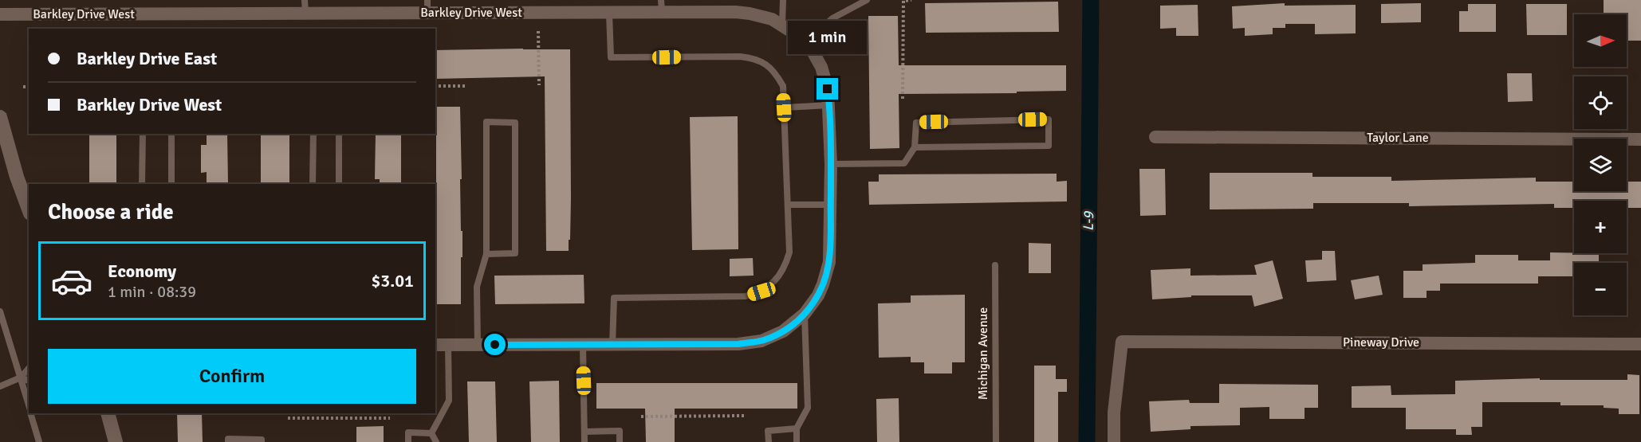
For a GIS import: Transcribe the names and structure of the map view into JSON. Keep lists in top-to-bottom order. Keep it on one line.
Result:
{"streets":{"street":["Barkley Drive West","Taylor Lane","Pineway Drive"],"lane":["Michigan Avenue"]},"water":["L-9"],"north":"right","page":{"map_buttons":["+","−"],"bubble":"1 min","banner":["Barkley Drive East","Barkley Drive West"],"heading":"Choose a ride","list":[{"name":"Economy","note":"1 min · 08:39","value":"$3.01"}],"buttons":"Confirm"}}
